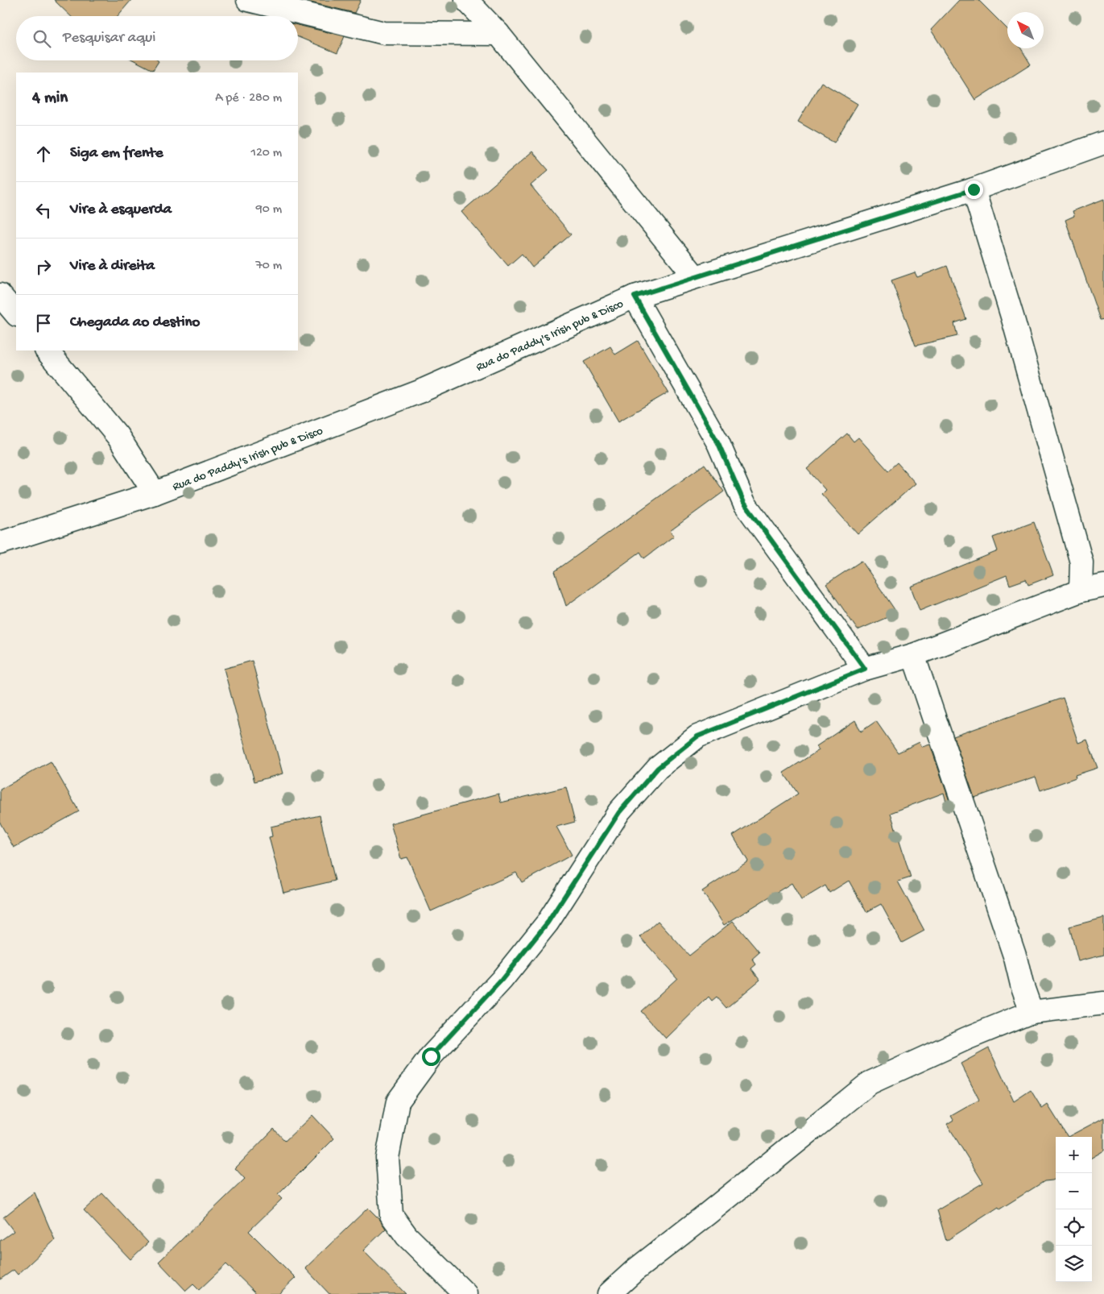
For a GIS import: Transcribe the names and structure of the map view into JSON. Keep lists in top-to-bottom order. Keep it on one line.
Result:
{"streets":{"street":["Rua do Paddy's Irish pub & Disco"]},"north":"top left","page":{"search":"Pesquisar aqui","heading":["4 min","A pé · 280 m"],"list":[["Siga em frente","120 m"],["Vire à esquerda","90 m"],["Vire à direita","70 m"],"Chegada ao destino"],"map_buttons":["+","−"]}}
